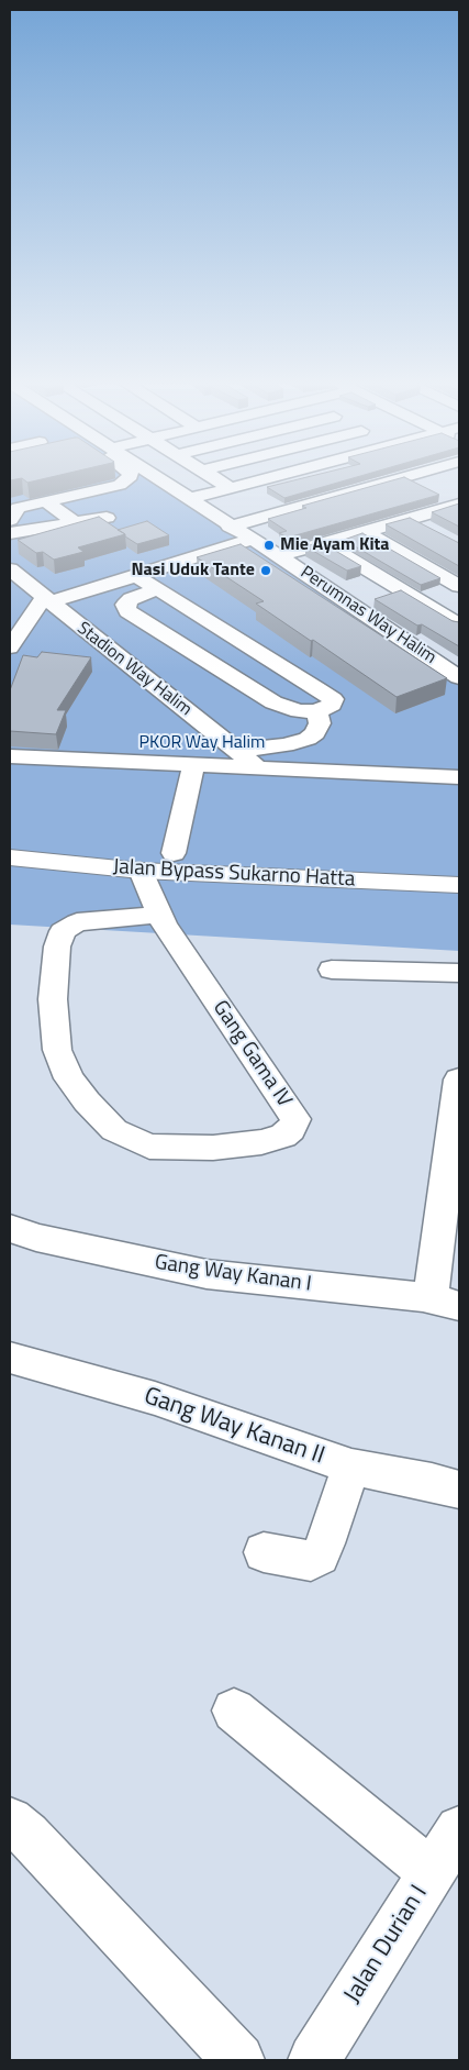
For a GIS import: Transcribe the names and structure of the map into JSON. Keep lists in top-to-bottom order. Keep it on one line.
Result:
{"streets":{"highway":["Jalan Bypass Sukarno Hatta"],"street":["Perumnas Way Halim","Stadion Way Halim","Gang Gama IV","Gang Way Kanan I","Gang Way Kanan II","Jalan Durian I"]},"crossings":[["Perumnas Way Halim","Stadion Way Halim"],["Jalan Bypass Sukarno Hatta","Gang Gama IV"]],"parks":["PKOR Way Halim"],"places":["Mie Ayam Kita","Nasi Uduk Tante"]}
